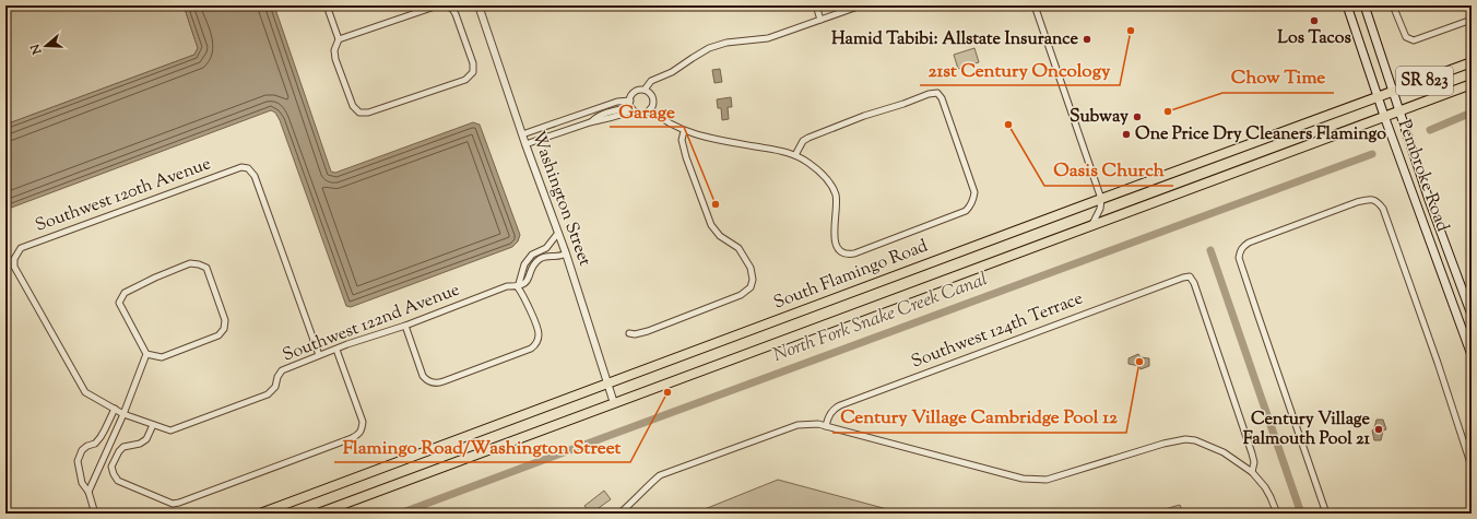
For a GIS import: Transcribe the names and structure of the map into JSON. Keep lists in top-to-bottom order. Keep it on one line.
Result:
{"streets":{"highway":["SR 823","South Flamingo Road"],"main road":["Pembroke Road"],"street":["Southwest 120th Avenue","Washington Street","Southwest 122nd Avenue","Southwest 124th Terrace"]},"crossings":[["Pembroke Road","South Flamingo Road"],["Southwest 120th Avenue","Southwest 122nd Avenue"],["Washington Street","South Flamingo Road"]],"water":["North Fork Snake Creek Canal"],"places":["Los Tacos","21st Century Oncology","Hamid Tabibi: Allstate Insurance","Chow Time","Subway","Oasis Church","One Price Dry Cleaners Flamingo","Garage","Century Village Cambridge Pool 12","Flamingo Road/Washington Street","Century Village Falmouth Pool 21"],"north":"left"}
